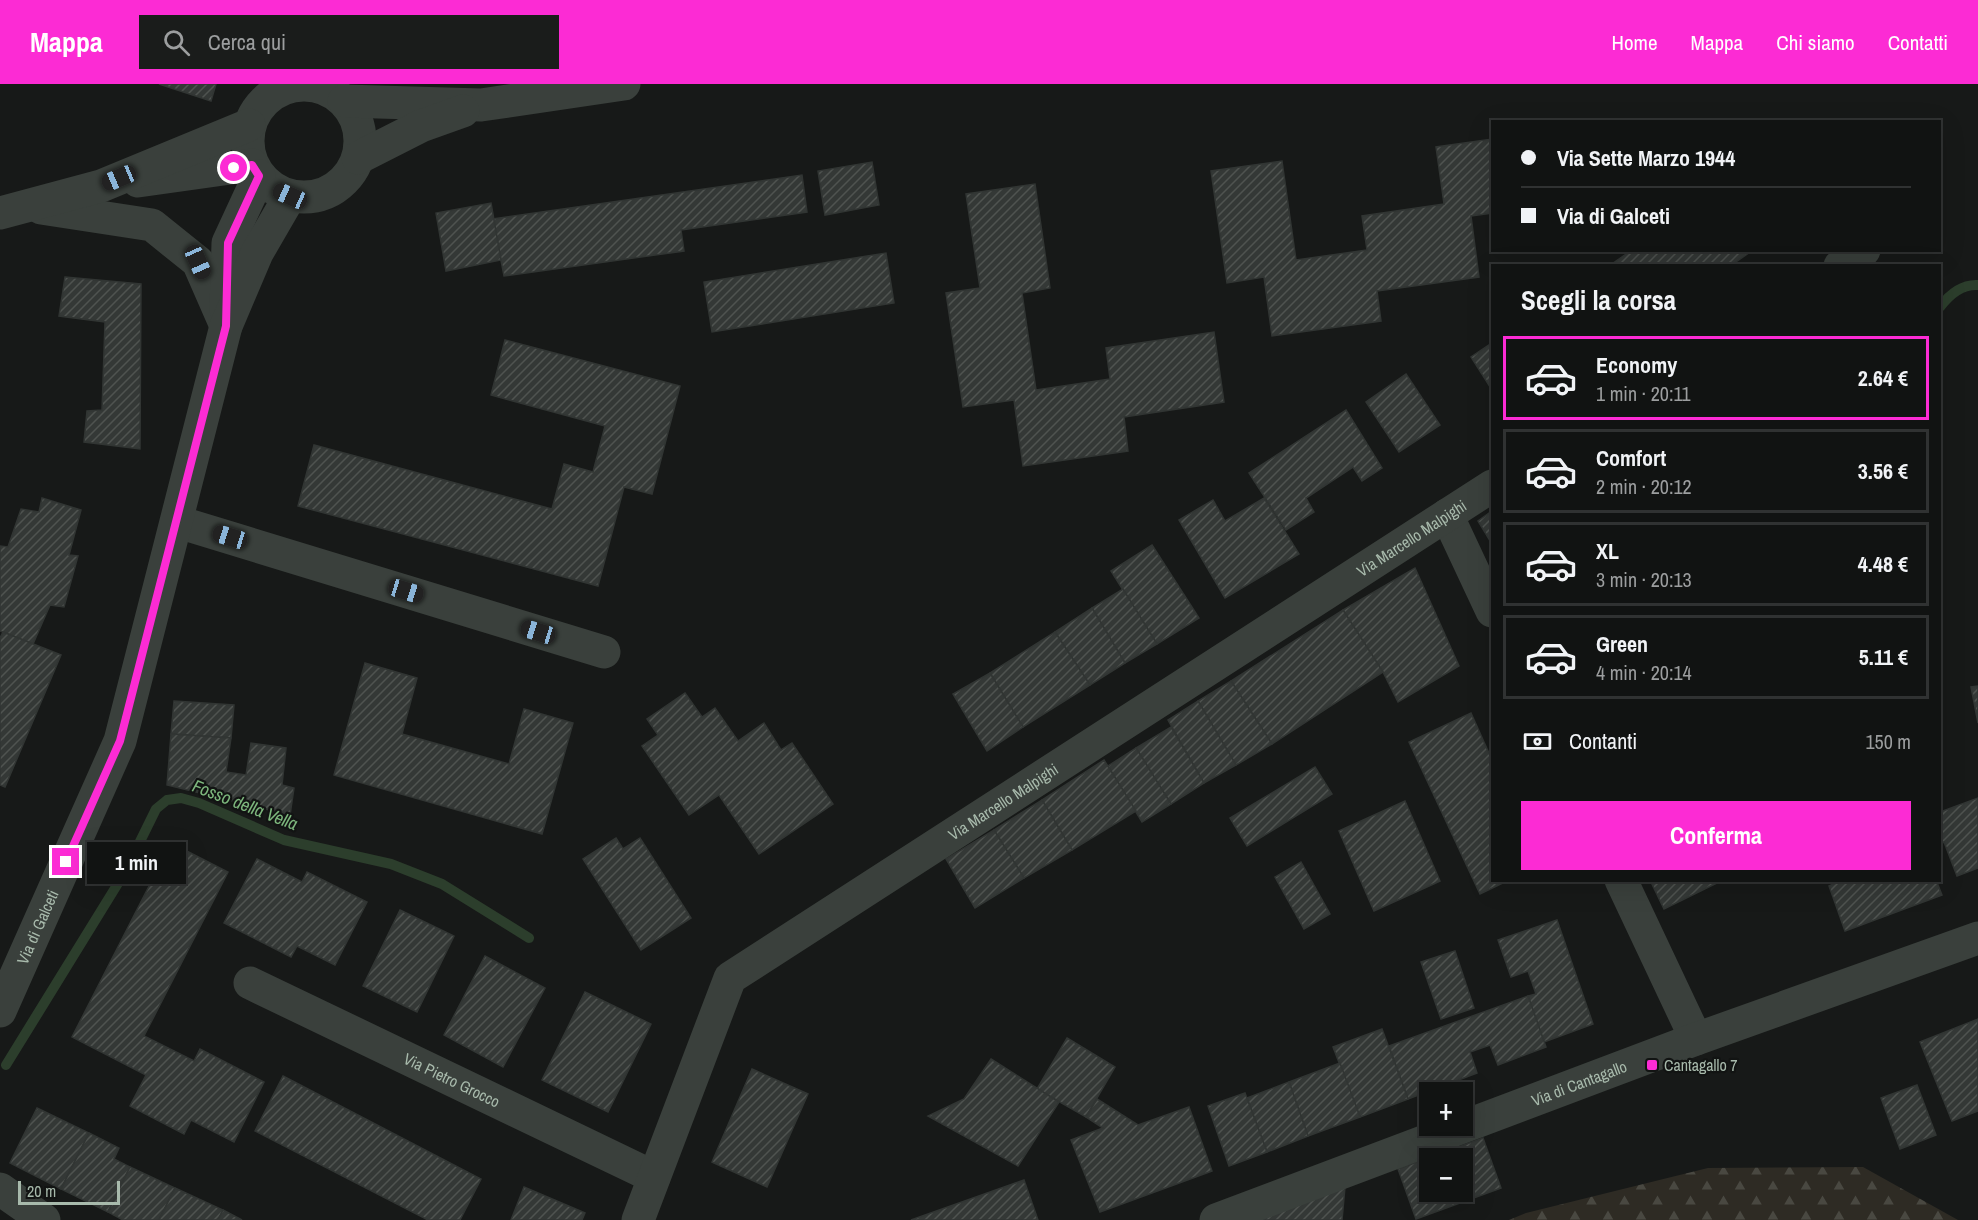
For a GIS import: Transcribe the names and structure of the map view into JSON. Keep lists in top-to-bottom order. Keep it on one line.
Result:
{"streets":{"street":["Via Marcello Malpighi","Via di Galceti","Via Pietro Grocco","Via di Cantagallo"]},"crossings":[["Via Marcello Malpighi","Via Pietro Grocco"]],"water":["Fosso della Vella"],"places":{"transit":["Cantagallo 7"]},"scale_bar":"20 m","page":{"header":"Mappa","search":"Cerca qui","nav":["Home","Mappa","Chi siamo","Contatti"],"banner":["Via Sette Marzo 1944","Via di Galceti"],"heading":"Scegli la corsa","list":[{"name":"Economy","note":"1 min · 20:11","value":"2.64 €"},{"name":"Comfort","note":"2 min · 20:12","value":"3.56 €"},{"name":"XL","note":"3 min · 20:13","value":"4.48 €"},{"name":"Green","note":"4 min · 20:14","value":"5.11 €"}],"pay":["Contanti","150 m"],"buttons":"Conferma","bubble":"1 min","map_buttons":["+","−"],"scale":"20 m"}}
